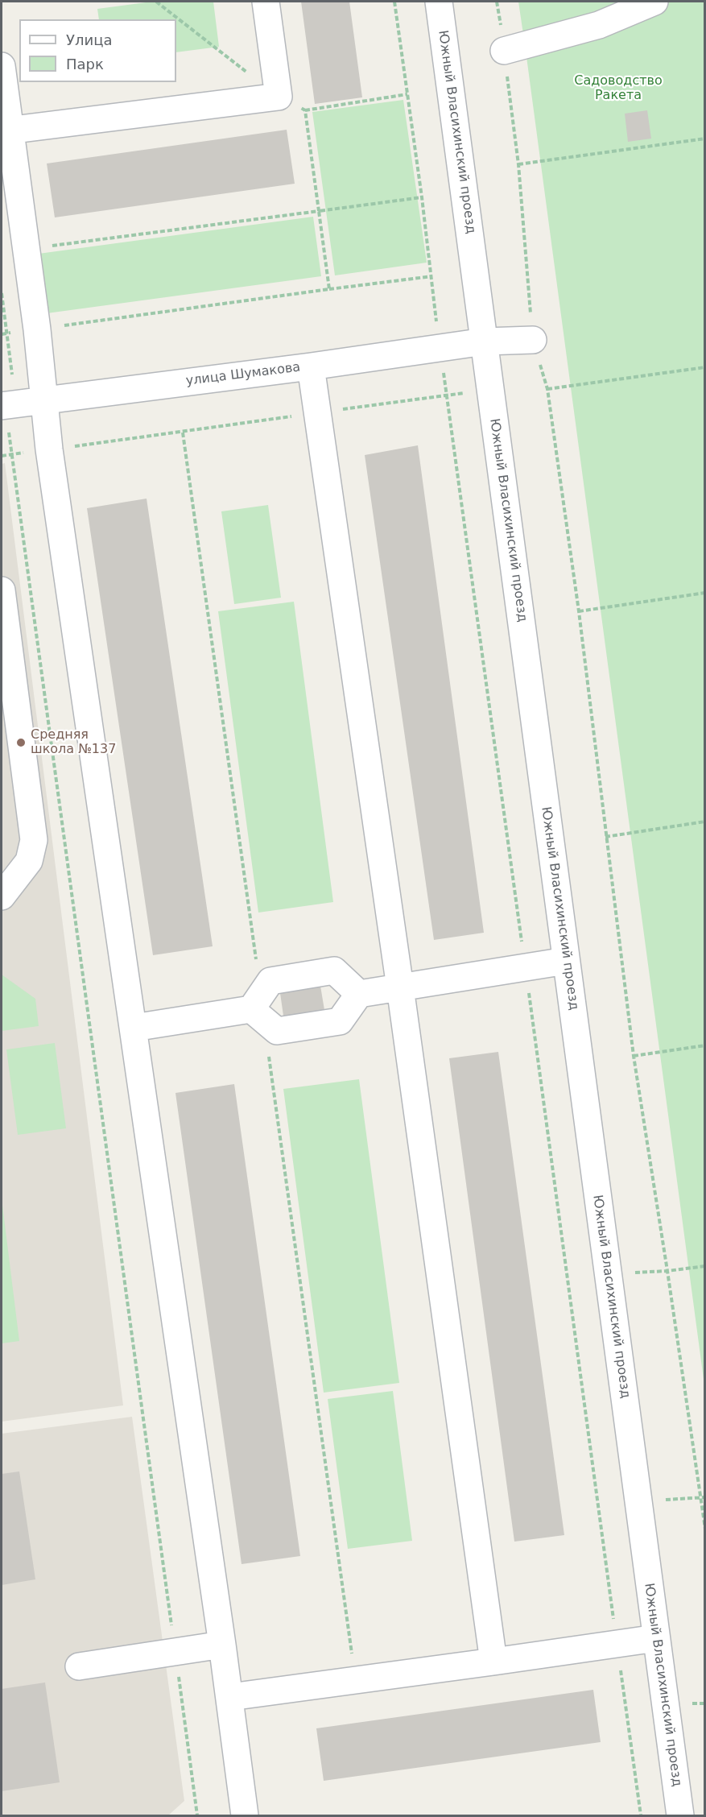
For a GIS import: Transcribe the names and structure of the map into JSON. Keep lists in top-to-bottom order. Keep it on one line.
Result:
{"streets":{"street":["Южный Власихинский проезд","улица Шумакова"]},"crossings":[["Южный Власихинский проезд","улица Шумакова"]],"parks":["Садоводство Ракета"],"places":["Средняя школа №137"],"legend":["Улица","Парк"]}
